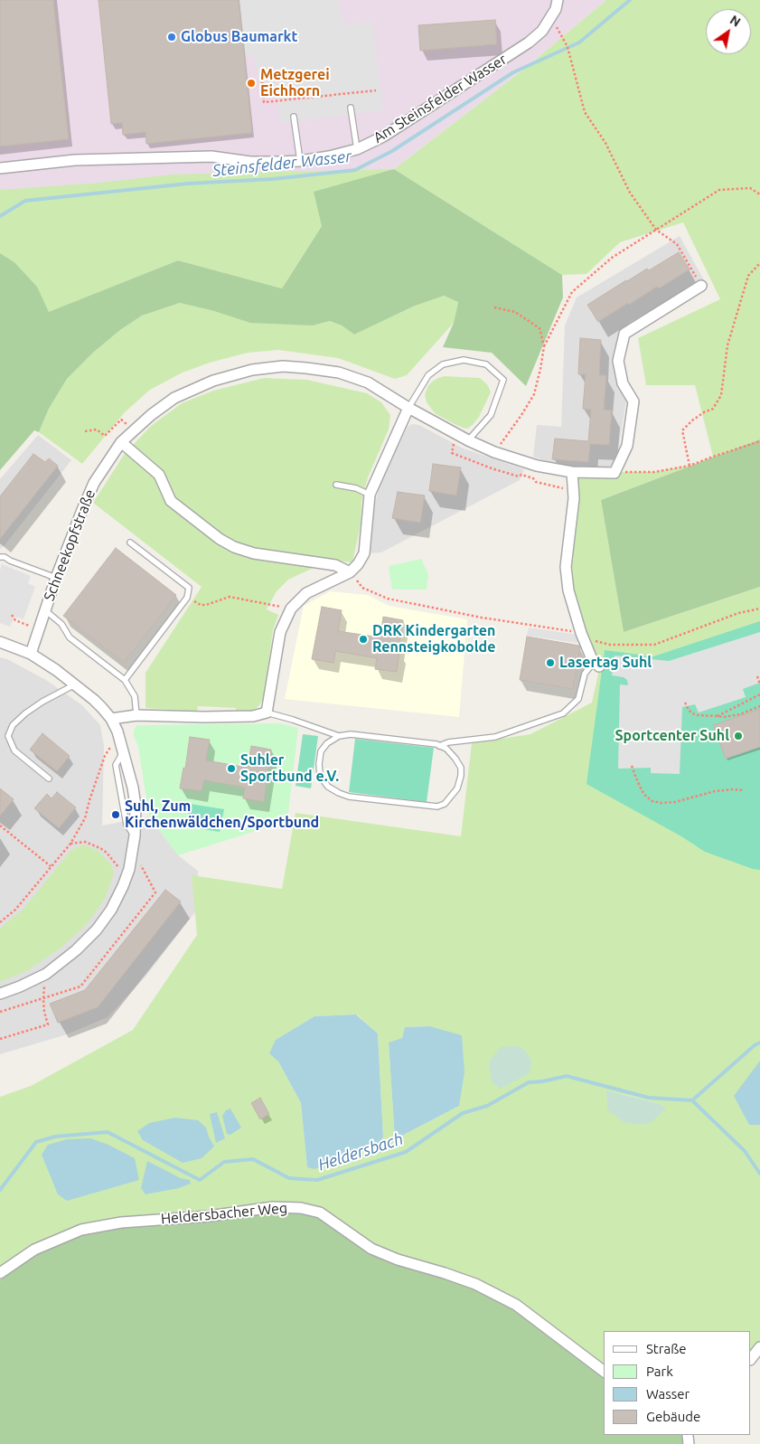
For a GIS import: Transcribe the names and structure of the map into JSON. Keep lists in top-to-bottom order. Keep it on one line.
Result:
{"streets":{"street":["Am Steinsfelder Wasser","Schneekopfstraße","Heldersbacher Weg"]},"water":["Steinsfelder Wasser","Heldersbach"],"places":["Globus Baumarkt","Metzgerei Eichhorn","DRK Kindergarten Rennsteigkobolde","Lasertag Suhl","Sportcenter Suhl","Suhler Sportbund e.V.","Suhl, Zum Kirchenwäldchen/Sportbund"],"legend":["Straße","Park","Wasser","Gebäude"],"north":"top right"}
